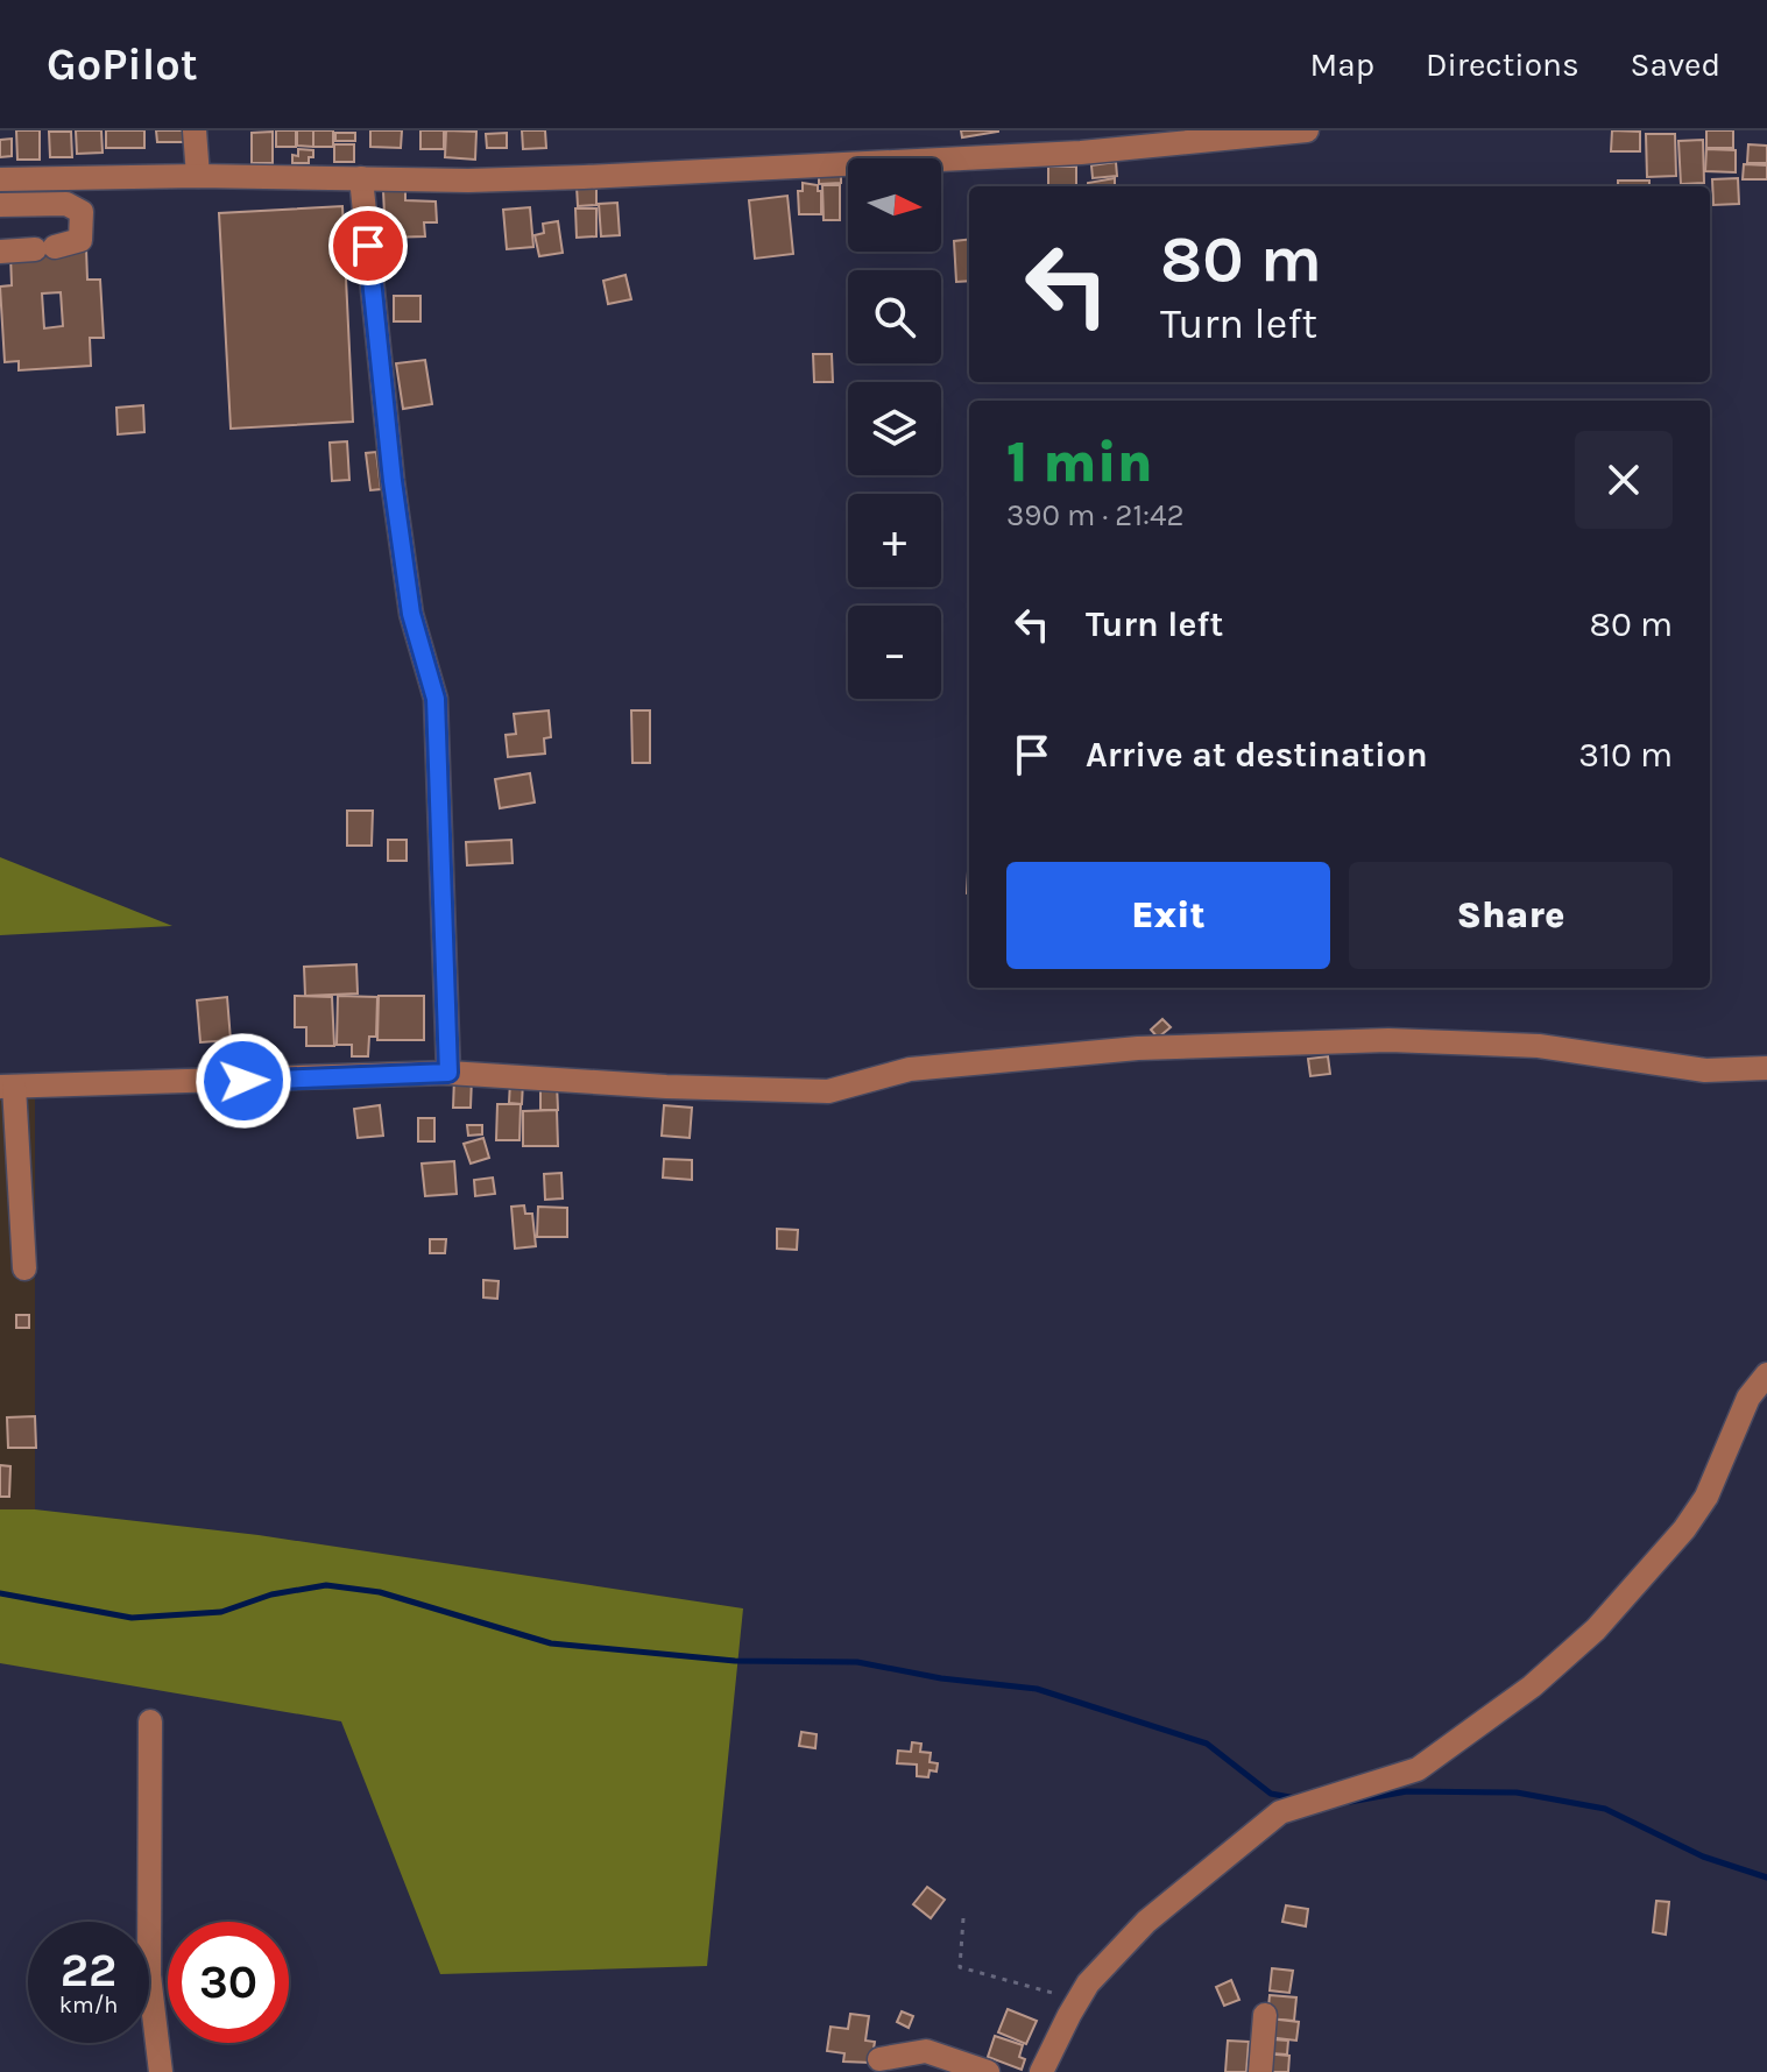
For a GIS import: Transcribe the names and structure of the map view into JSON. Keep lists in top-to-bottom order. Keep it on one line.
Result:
{"north":"right","page":{"header":"GoPilot","nav":["Map","Directions","Saved"],"map_buttons":["+","−"],"turn":["80 m","Turn left"],"heading":["1 min","390 m · 21:42"],"list":[{"name":"Turn left","value":"80 m"},{"name":"Arrive at destination","value":"310 m"}],"buttons":["Exit","Share"],"speed":"22 km/h","limit":"30"}}
